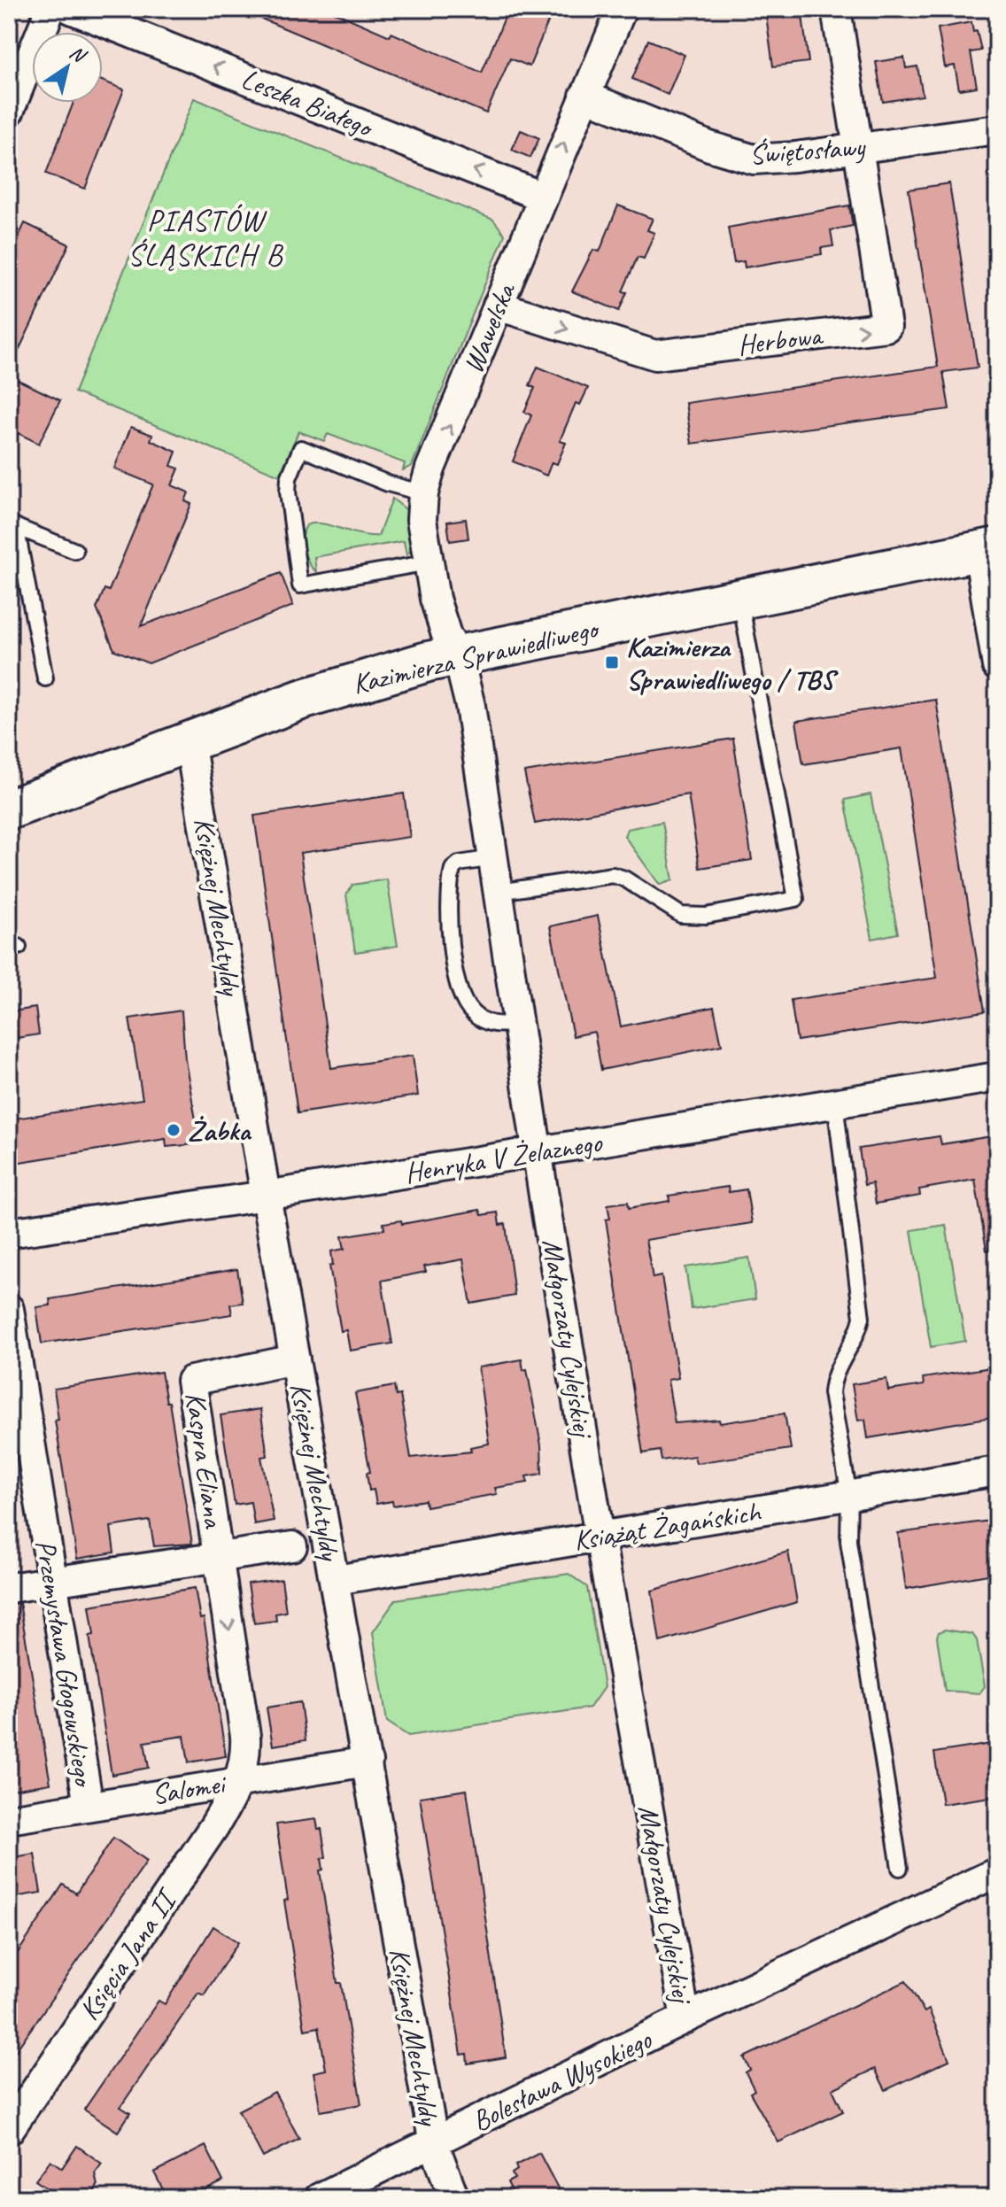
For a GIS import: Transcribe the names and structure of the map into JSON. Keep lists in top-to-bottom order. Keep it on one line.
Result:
{"streets":{"street":["Leszka Białego","Świętosławy","Wawelska","Herbowa","Kazimierza Sprawiedliwego","Księżnej Mechtyldy","Henryka V Żelaznego","Małgorzaty Cylejskiej","Kaspra Eliana","Książąt Żagańskich","Przemysława Głogowskiego","Salomei","Księcia Jana II","Bolesława Wysokiego"]},"crossings":[["Leszka Białego","Wawelska"],["Świętosławy","Wawelska"],["Świętosławy","Herbowa"],["Wawelska","Herbowa"],["Wawelska","Kazimierza Sprawiedliwego"],["Wawelska","Małgorzaty Cylejskiej"],["Kazimierza Sprawiedliwego","Księżnej Mechtyldy"],["Kazimierza Sprawiedliwego","Małgorzaty Cylejskiej"],["Księżnej Mechtyldy","Henryka V Żelaznego"],["Księżnej Mechtyldy","Kaspra Eliana"],["Księżnej Mechtyldy","Książąt Żagańskich"],["Księżnej Mechtyldy","Salomei"],["Księżnej Mechtyldy","Bolesława Wysokiego"],["Henryka V Żelaznego","Małgorzaty Cylejskiej"],["Małgorzaty Cylejskiej","Książąt Żagańskich"],["Małgorzaty Cylejskiej","Bolesława Wysokiego"],["Kaspra Eliana","Przemysława Głogowskiego"],["Kaspra Eliana","Salomei"],["Kaspra Eliana","Księcia Jana II"],["Przemysława Głogowskiego","Salomei"],["Salomei","Księcia Jana II"]],"one_way":["Leszka Białego","Wawelska"],"districts":["PIASTÓW ŚLĄSKICH B"],"places":{"transit":["Kazimierza Sprawiedliwego / TBS"],"other":["Żabka"]},"north":"top right"}
